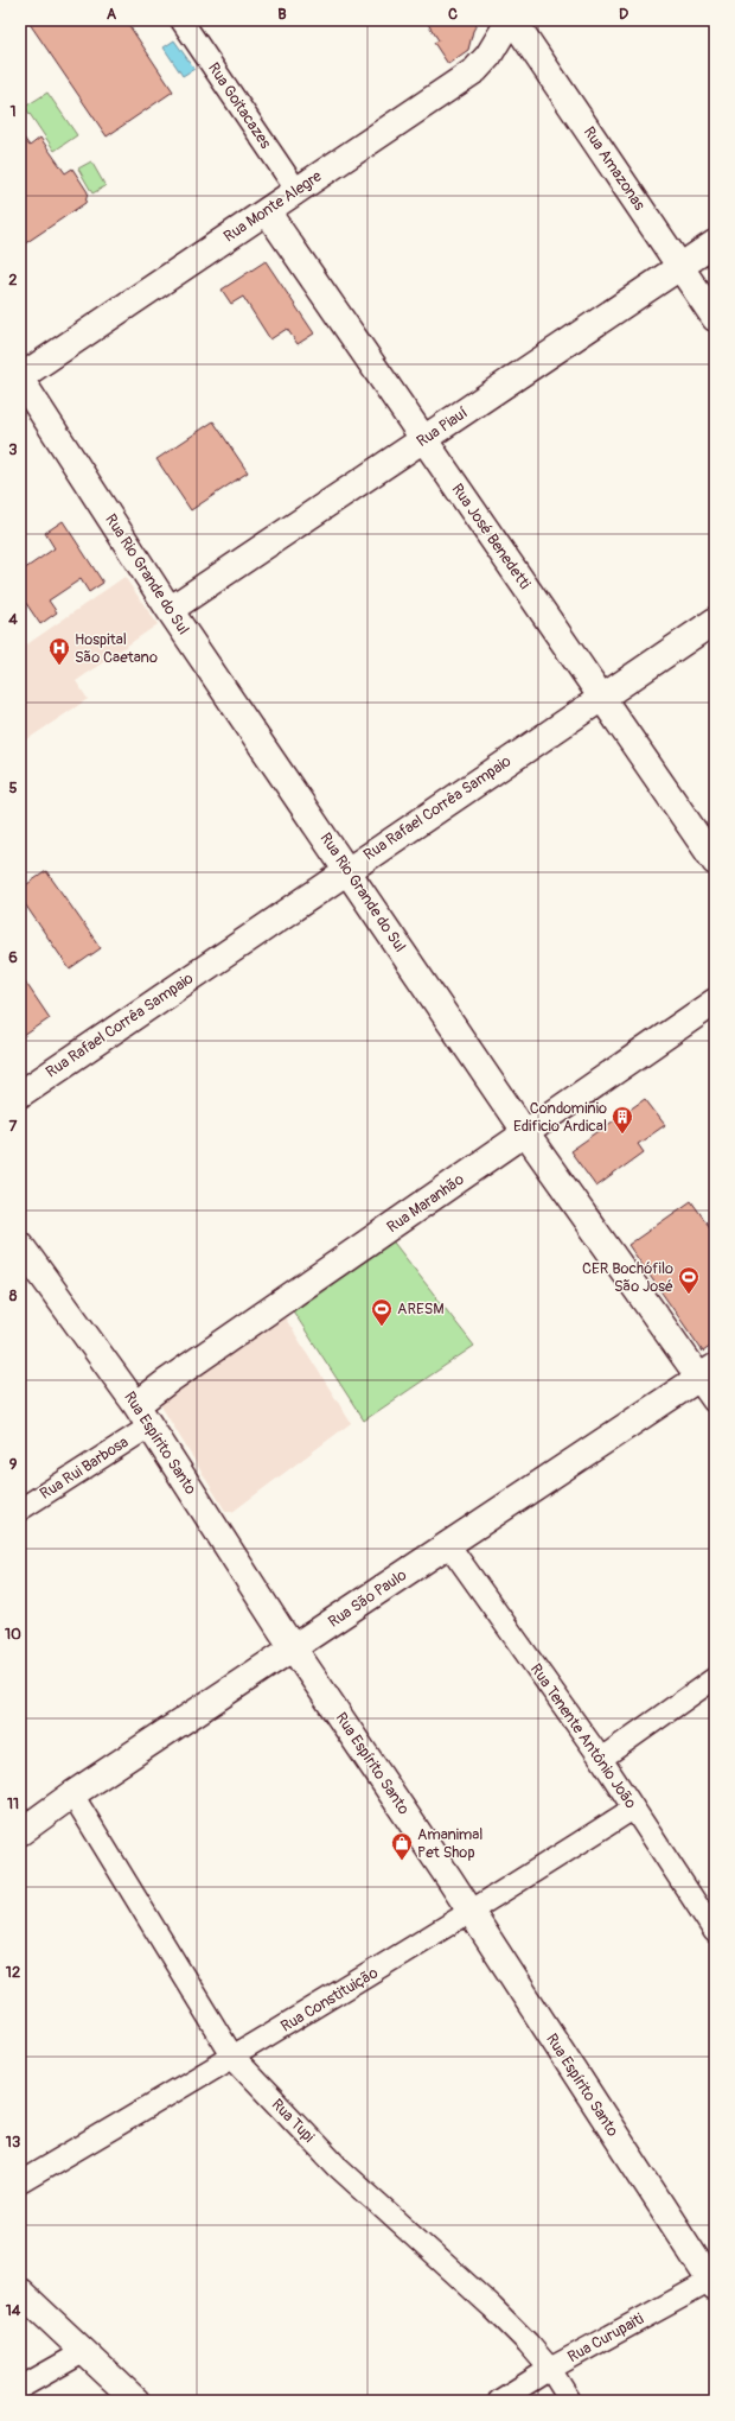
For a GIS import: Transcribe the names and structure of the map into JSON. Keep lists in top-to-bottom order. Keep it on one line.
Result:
{"streets":{"street":["Rua Goitacazes","Rua Amazonas","Rua Monte Alegre","Rua Piauí","Rua José Benedetti","Rua Rio Grande do Sul","Rua Rafael Corrêa Sampaio","Rua Maranhão","Rua Espírito Santo","Rua Rui Barbosa","Rua São Paulo","Rua Tenente Antônio João","Rua Constituição","Rua Tupi","Rua Curupaiti"]},"crossings":[["Rua Goitacazes","Rua Monte Alegre"],["Rua Amazonas","Rua Piauí"],["Rua Monte Alegre","Rua José Benedetti"],["Rua Monte Alegre","Rua Rio Grande do Sul"],["Rua Piauí","Rua José Benedetti"],["Rua Piauí","Rua Rio Grande do Sul"],["Rua José Benedetti","Rua Rafael Corrêa Sampaio"],["Rua Rio Grande do Sul","Rua Rafael Corrêa Sampaio"],["Rua Rio Grande do Sul","Rua Maranhão"],["Rua Rio Grande do Sul","Rua São Paulo"],["Rua Maranhão","Rua Espírito Santo"],["Rua Maranhão","Rua Rui Barbosa"],["Rua Espírito Santo","Rua Rui Barbosa"],["Rua Espírito Santo","Rua São Paulo"],["Rua Espírito Santo","Rua Constituição"],["Rua Espírito Santo","Rua Curupaiti"],["Rua São Paulo","Rua Tenente Antônio João"],["Rua São Paulo","Rua Tupi"],["Rua Tenente Antônio João","Rua Constituição"],["Rua Constituição","Rua Tupi"],["Rua Tupi","Rua Curupaiti"]],"places":{"hospital":["Hospital São Caetano"],"building":["Condominio Edificio Ardical"],"sports":["CER Bochófilo São José","ARESM"],"shop":["Amanimal Pet Shop"]},"grid":{"columns":["A","B","C","D"],"rows":["1","2","3","4","5","6","7","8","9","10","11","12","13","14"]}}
